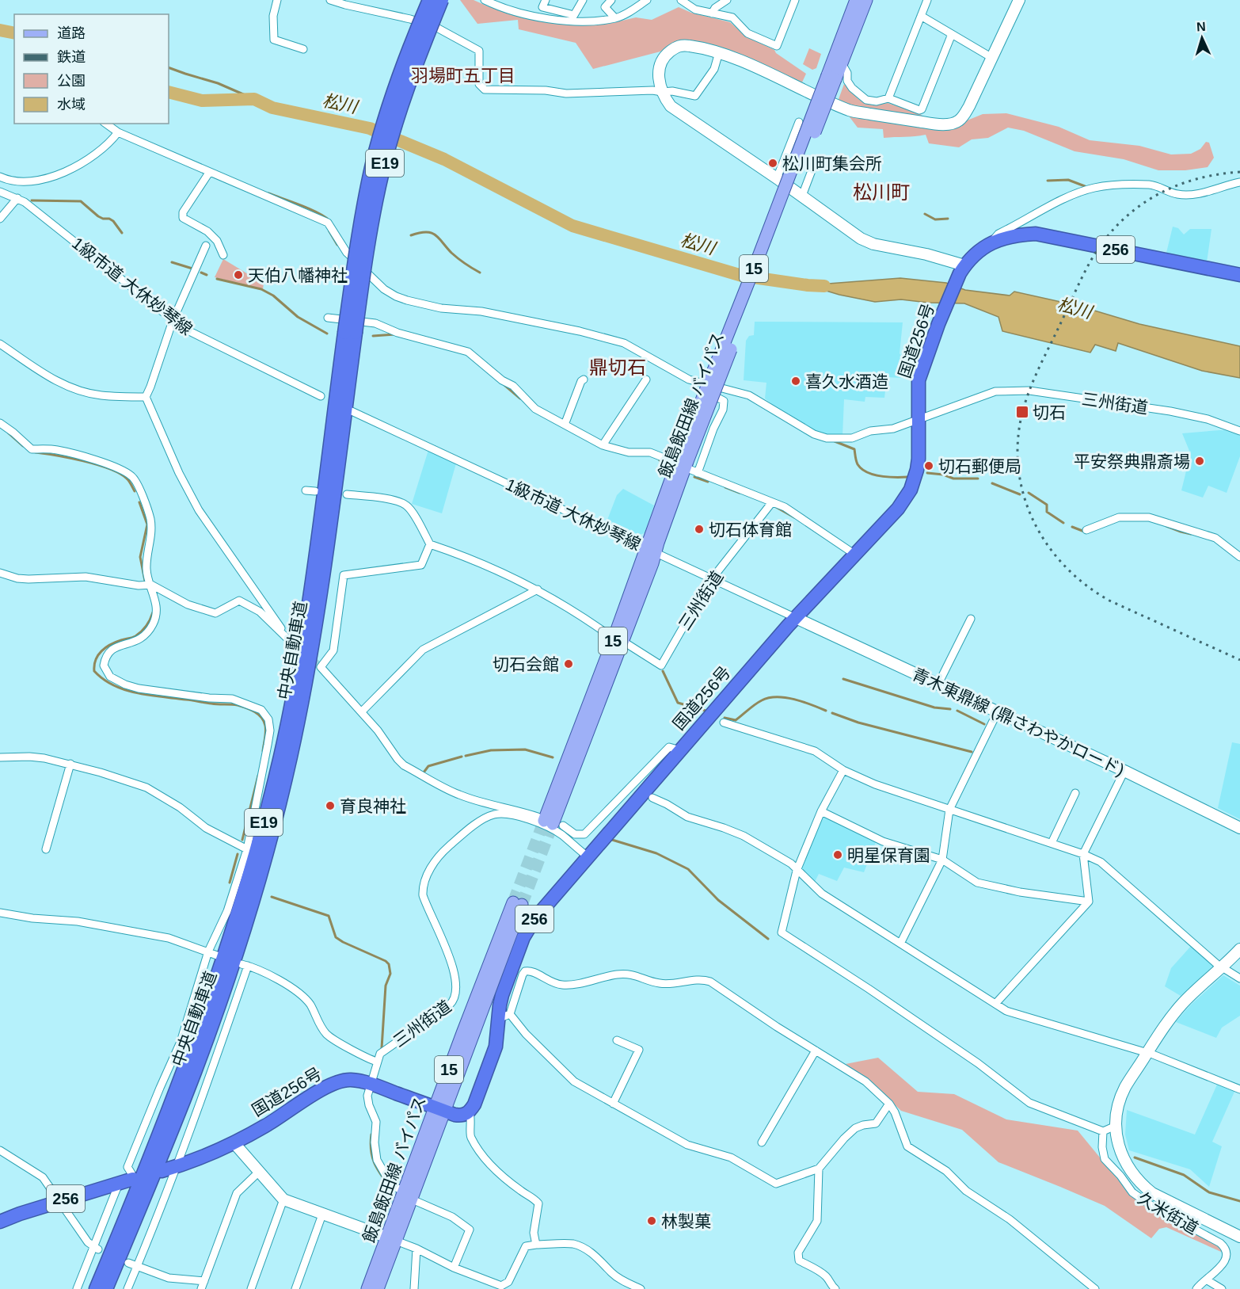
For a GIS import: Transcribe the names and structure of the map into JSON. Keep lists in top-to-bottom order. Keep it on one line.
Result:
{"streets":{"highway":["E19","256","国道256号","中央自動車道"],"main road":["15","飯島飯田線 バイパス"],"street":["1級市道 大休妙琴線","三州街道","青木東鼎線 (鼎さわやかロード)","久米街道"]},"crossings":[["1級市道 大休妙琴線","国道256号"],["1級市道 大休妙琴線","三州街道"],["1級市道 大休妙琴線","飯島飯田線 バイパス"],["1級市道 大休妙琴線","青木東鼎線 (鼎さわやかロード)"],["国道256号","三州街道"],["国道256号","飯島飯田線 バイパス"],["国道256号","青木東鼎線 (鼎さわやかロード)"],["三州街道","飯島飯田線 バイパス"]],"districts":["羽場町五丁目","松川町","鼎切石"],"water":["松川"],"places":{"other":["松川町集会所","天伯八幡神社","喜久水酒造","平安祭典鼎斎場","切石郵便局","切石体育館","切石会館","育良神社","明星保育園","林製菓"],"transit":["切石"]},"legend":["道路","鉄道","公園","水域"],"north":"top"}
